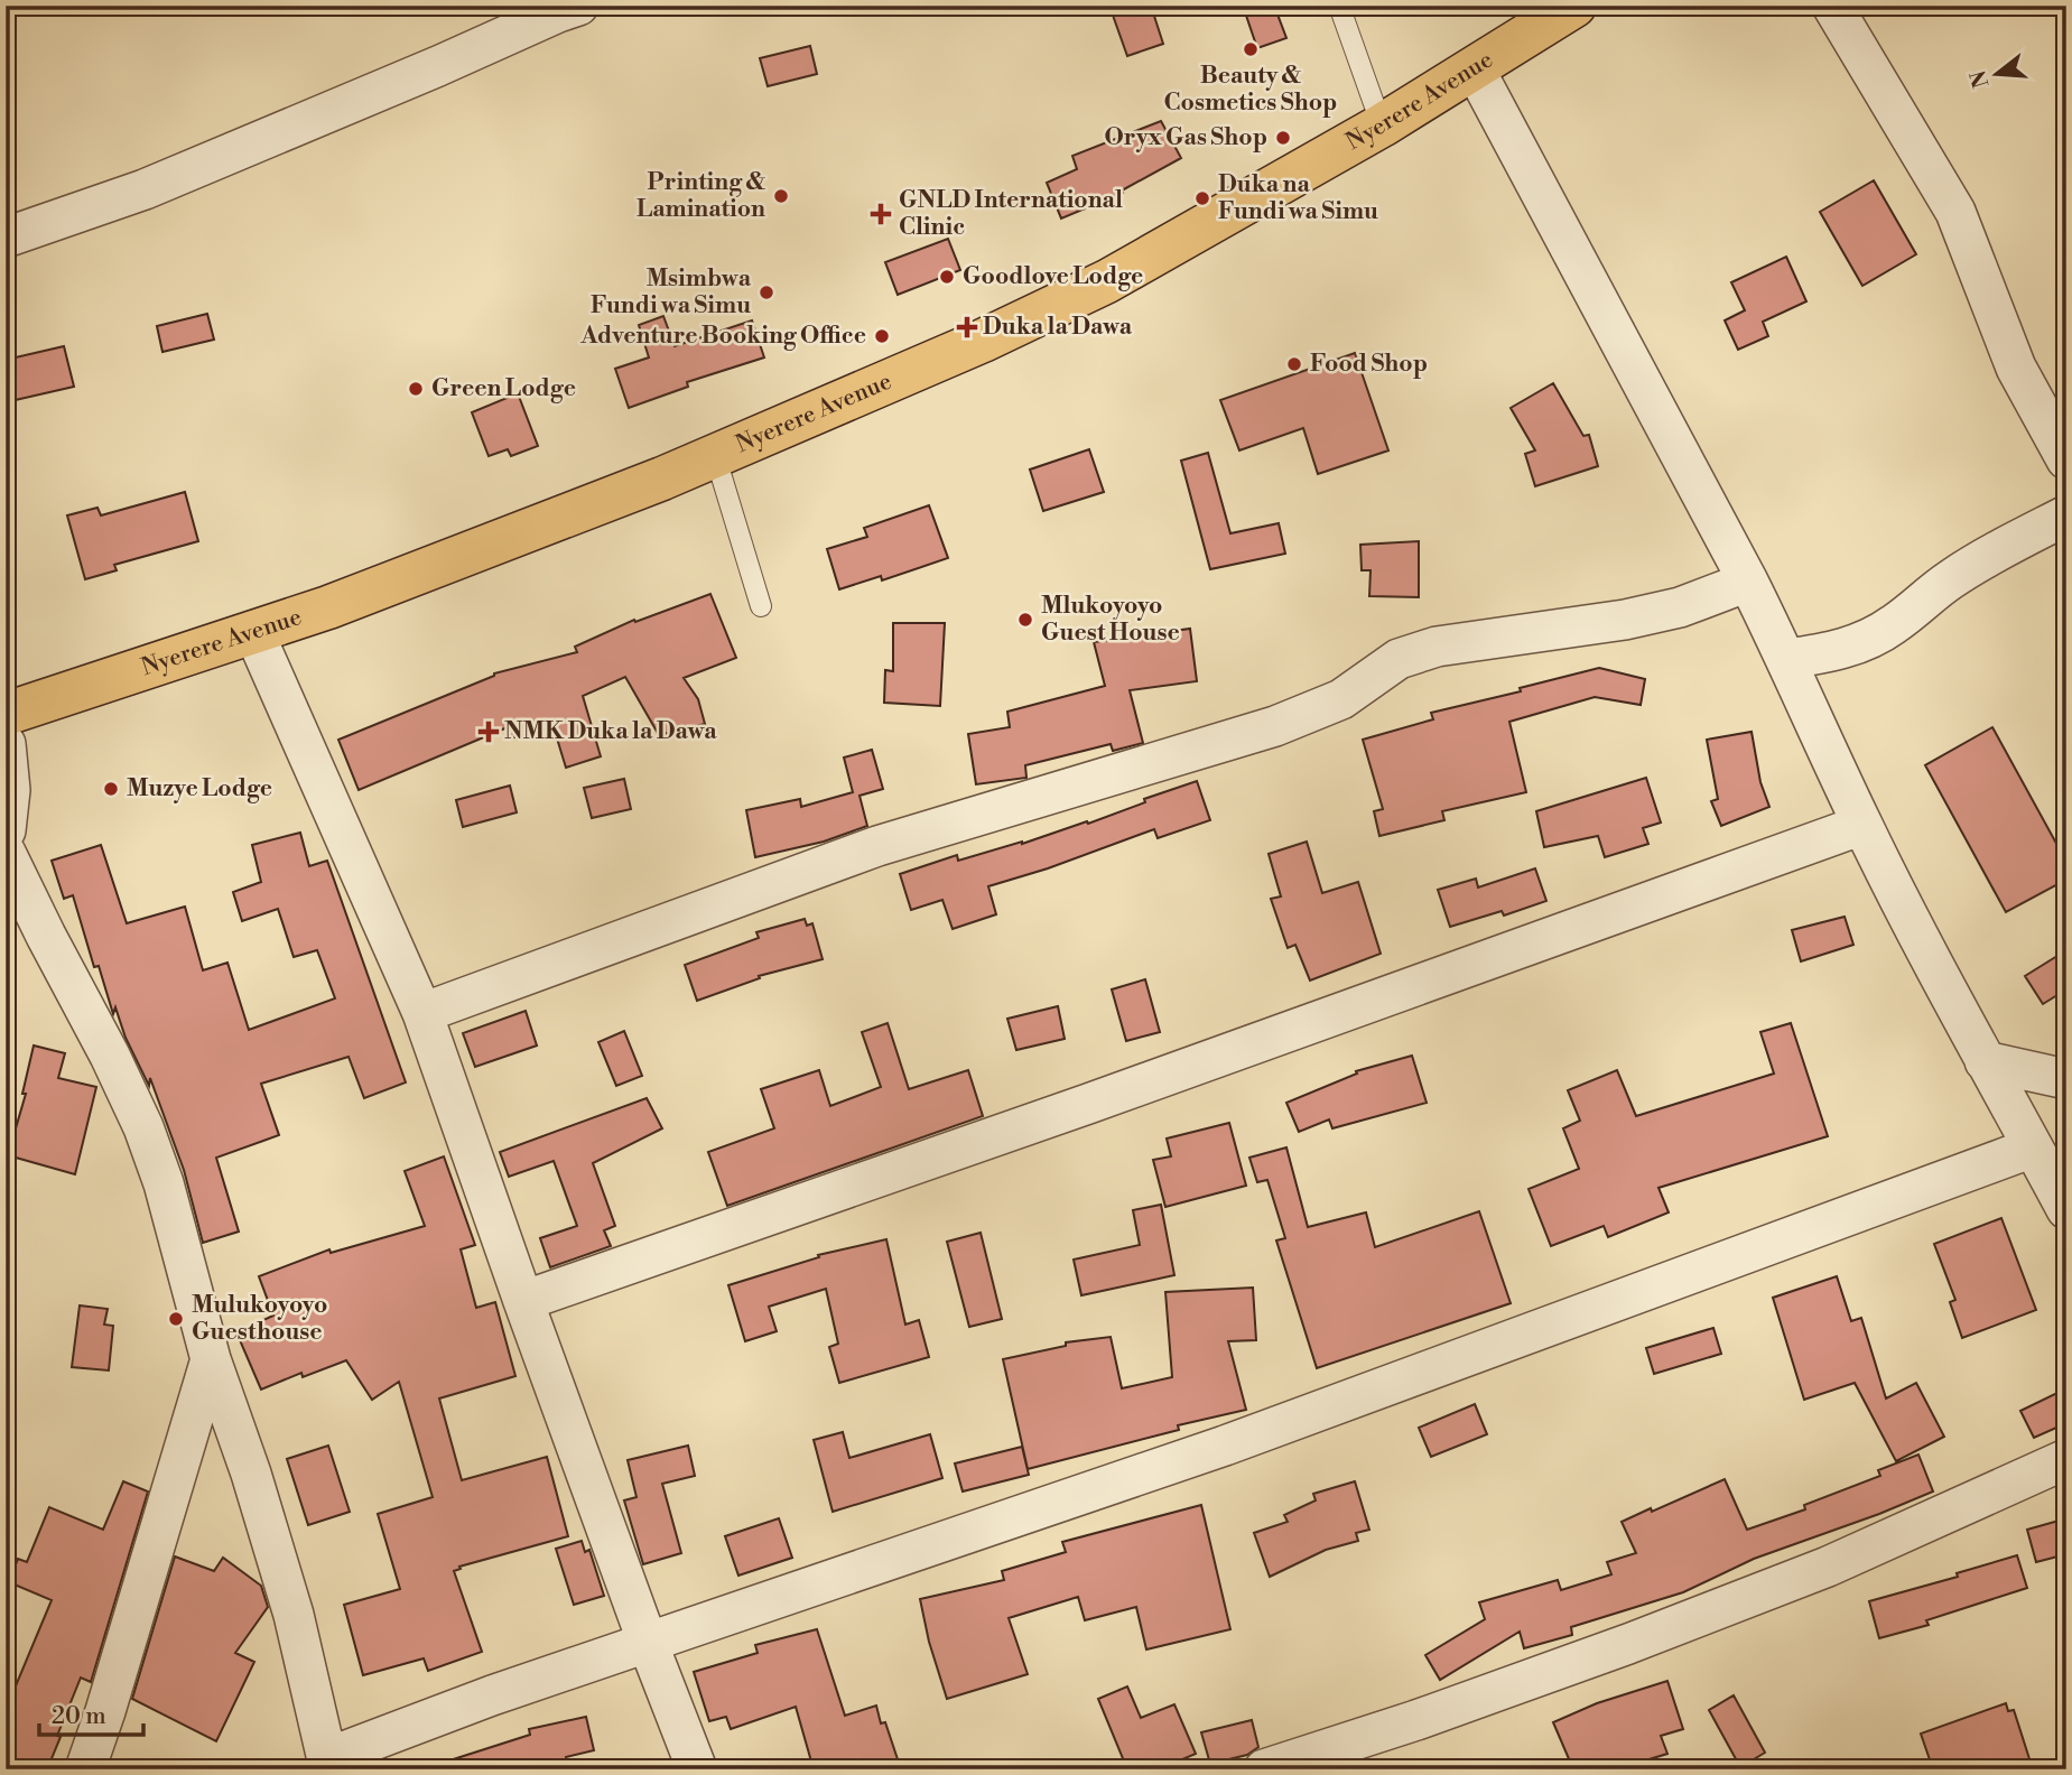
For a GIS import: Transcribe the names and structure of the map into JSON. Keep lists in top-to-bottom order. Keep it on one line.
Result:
{"streets":{"main road":["Nyerere Avenue"]},"places":{"other":["Beauty & Cosmetics Shop","Oryx Gas Shop","Printing & Lamination","Duka na Fundi wa Simu","Goodlove Lodge","Msimbwa Fundi wa Simu","Adventure Booking Office","Food Shop","Green Lodge","Mlukoyoyo Guest House","Muzye Lodge","Mulukoyoyo Guesthouse"],"health":["GNLD International Clinic","Duka la Dawa","NMK Duka la Dawa"]},"scale_bar":"20 m","north":"left"}
